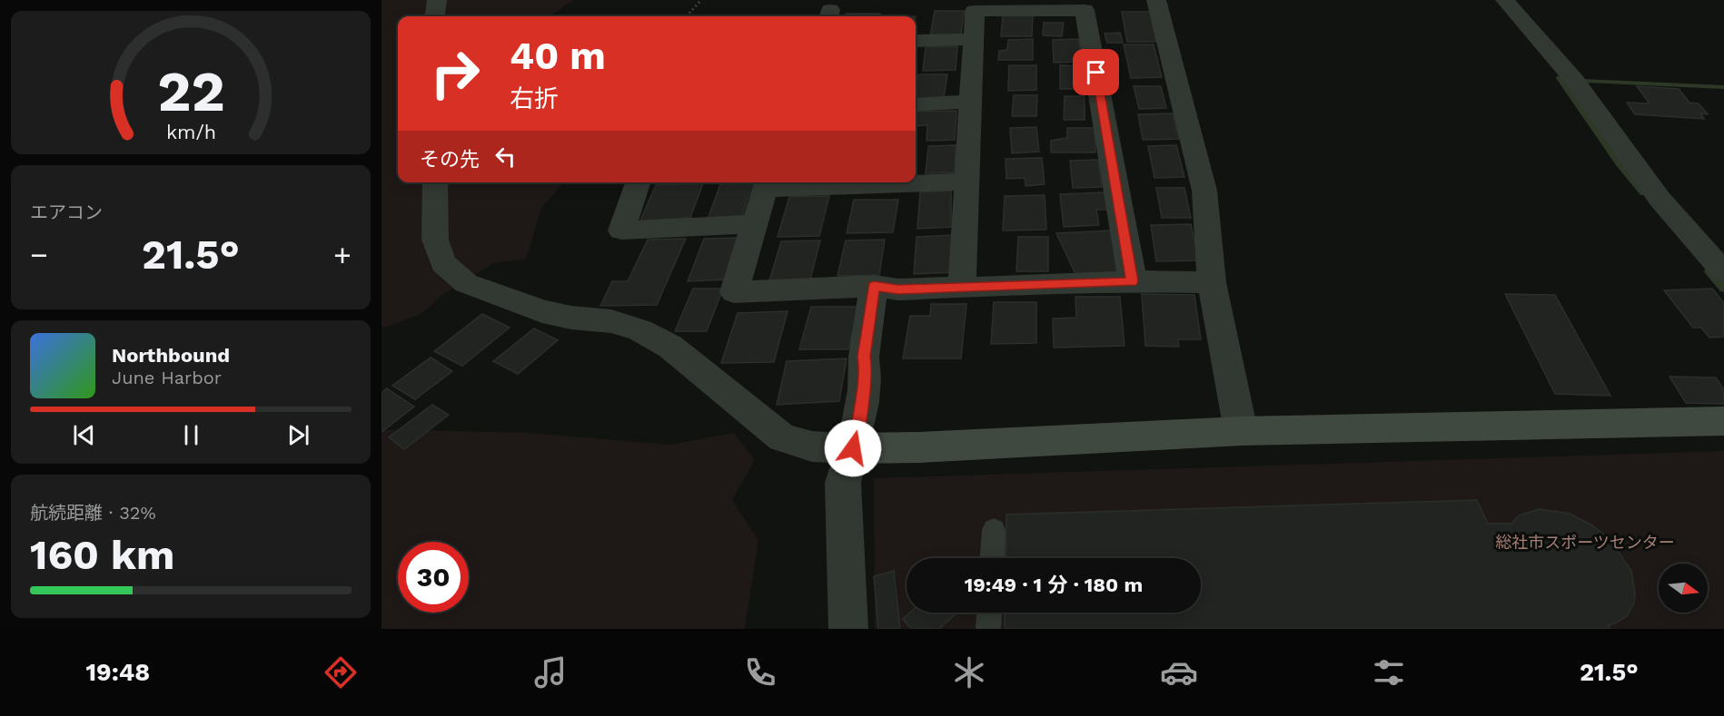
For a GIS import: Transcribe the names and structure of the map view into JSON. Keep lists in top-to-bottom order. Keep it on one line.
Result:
{"parks":["総社市スポーツセンター"],"north":"right","page":{"turn":["40 m","右折"],"then":"その先","tile":["エアコン",["航続距離 · 32%","160 km"]],"heat":["−","21.5°","+"],"song":["Northbound","June Harbor"],"limit":"30","trip":"19:49 · 1 分 · 180 m","tabs":["19:48","21.5°"],"gauge":["22","km/h"]}}
